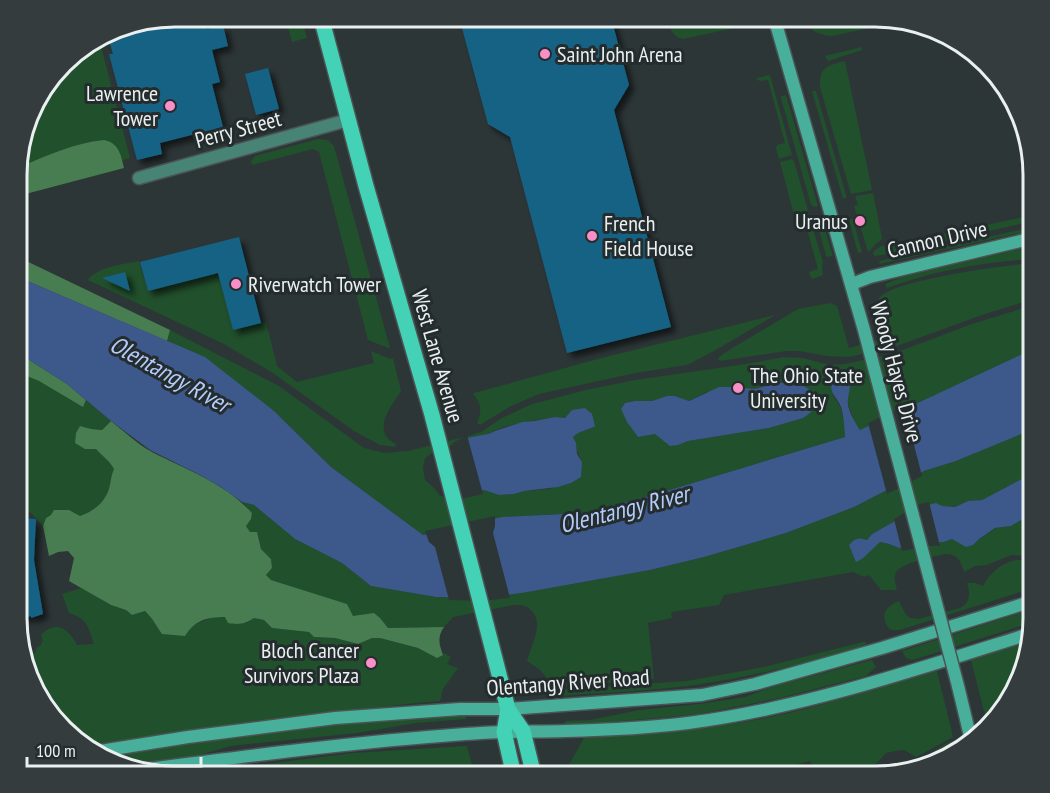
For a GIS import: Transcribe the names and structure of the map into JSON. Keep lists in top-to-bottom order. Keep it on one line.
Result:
{"streets":{"main road":["Cannon Drive","West Lane Avenue","Woody Hayes Drive","Olentangy River Road"],"street":["Perry Street"]},"crossings":[["Perry Street","West Lane Avenue"],["Cannon Drive","Woody Hayes Drive"],["West Lane Avenue","Olentangy River Road"]],"water":["Olentangy River"],"places":["Saint John Arena","Lawrence Tower","Uranus","French Field House","Riverwatch Tower","The Ohio State University","Bloch Cancer Survivors Plaza"],"scale_bar":"100 m"}
